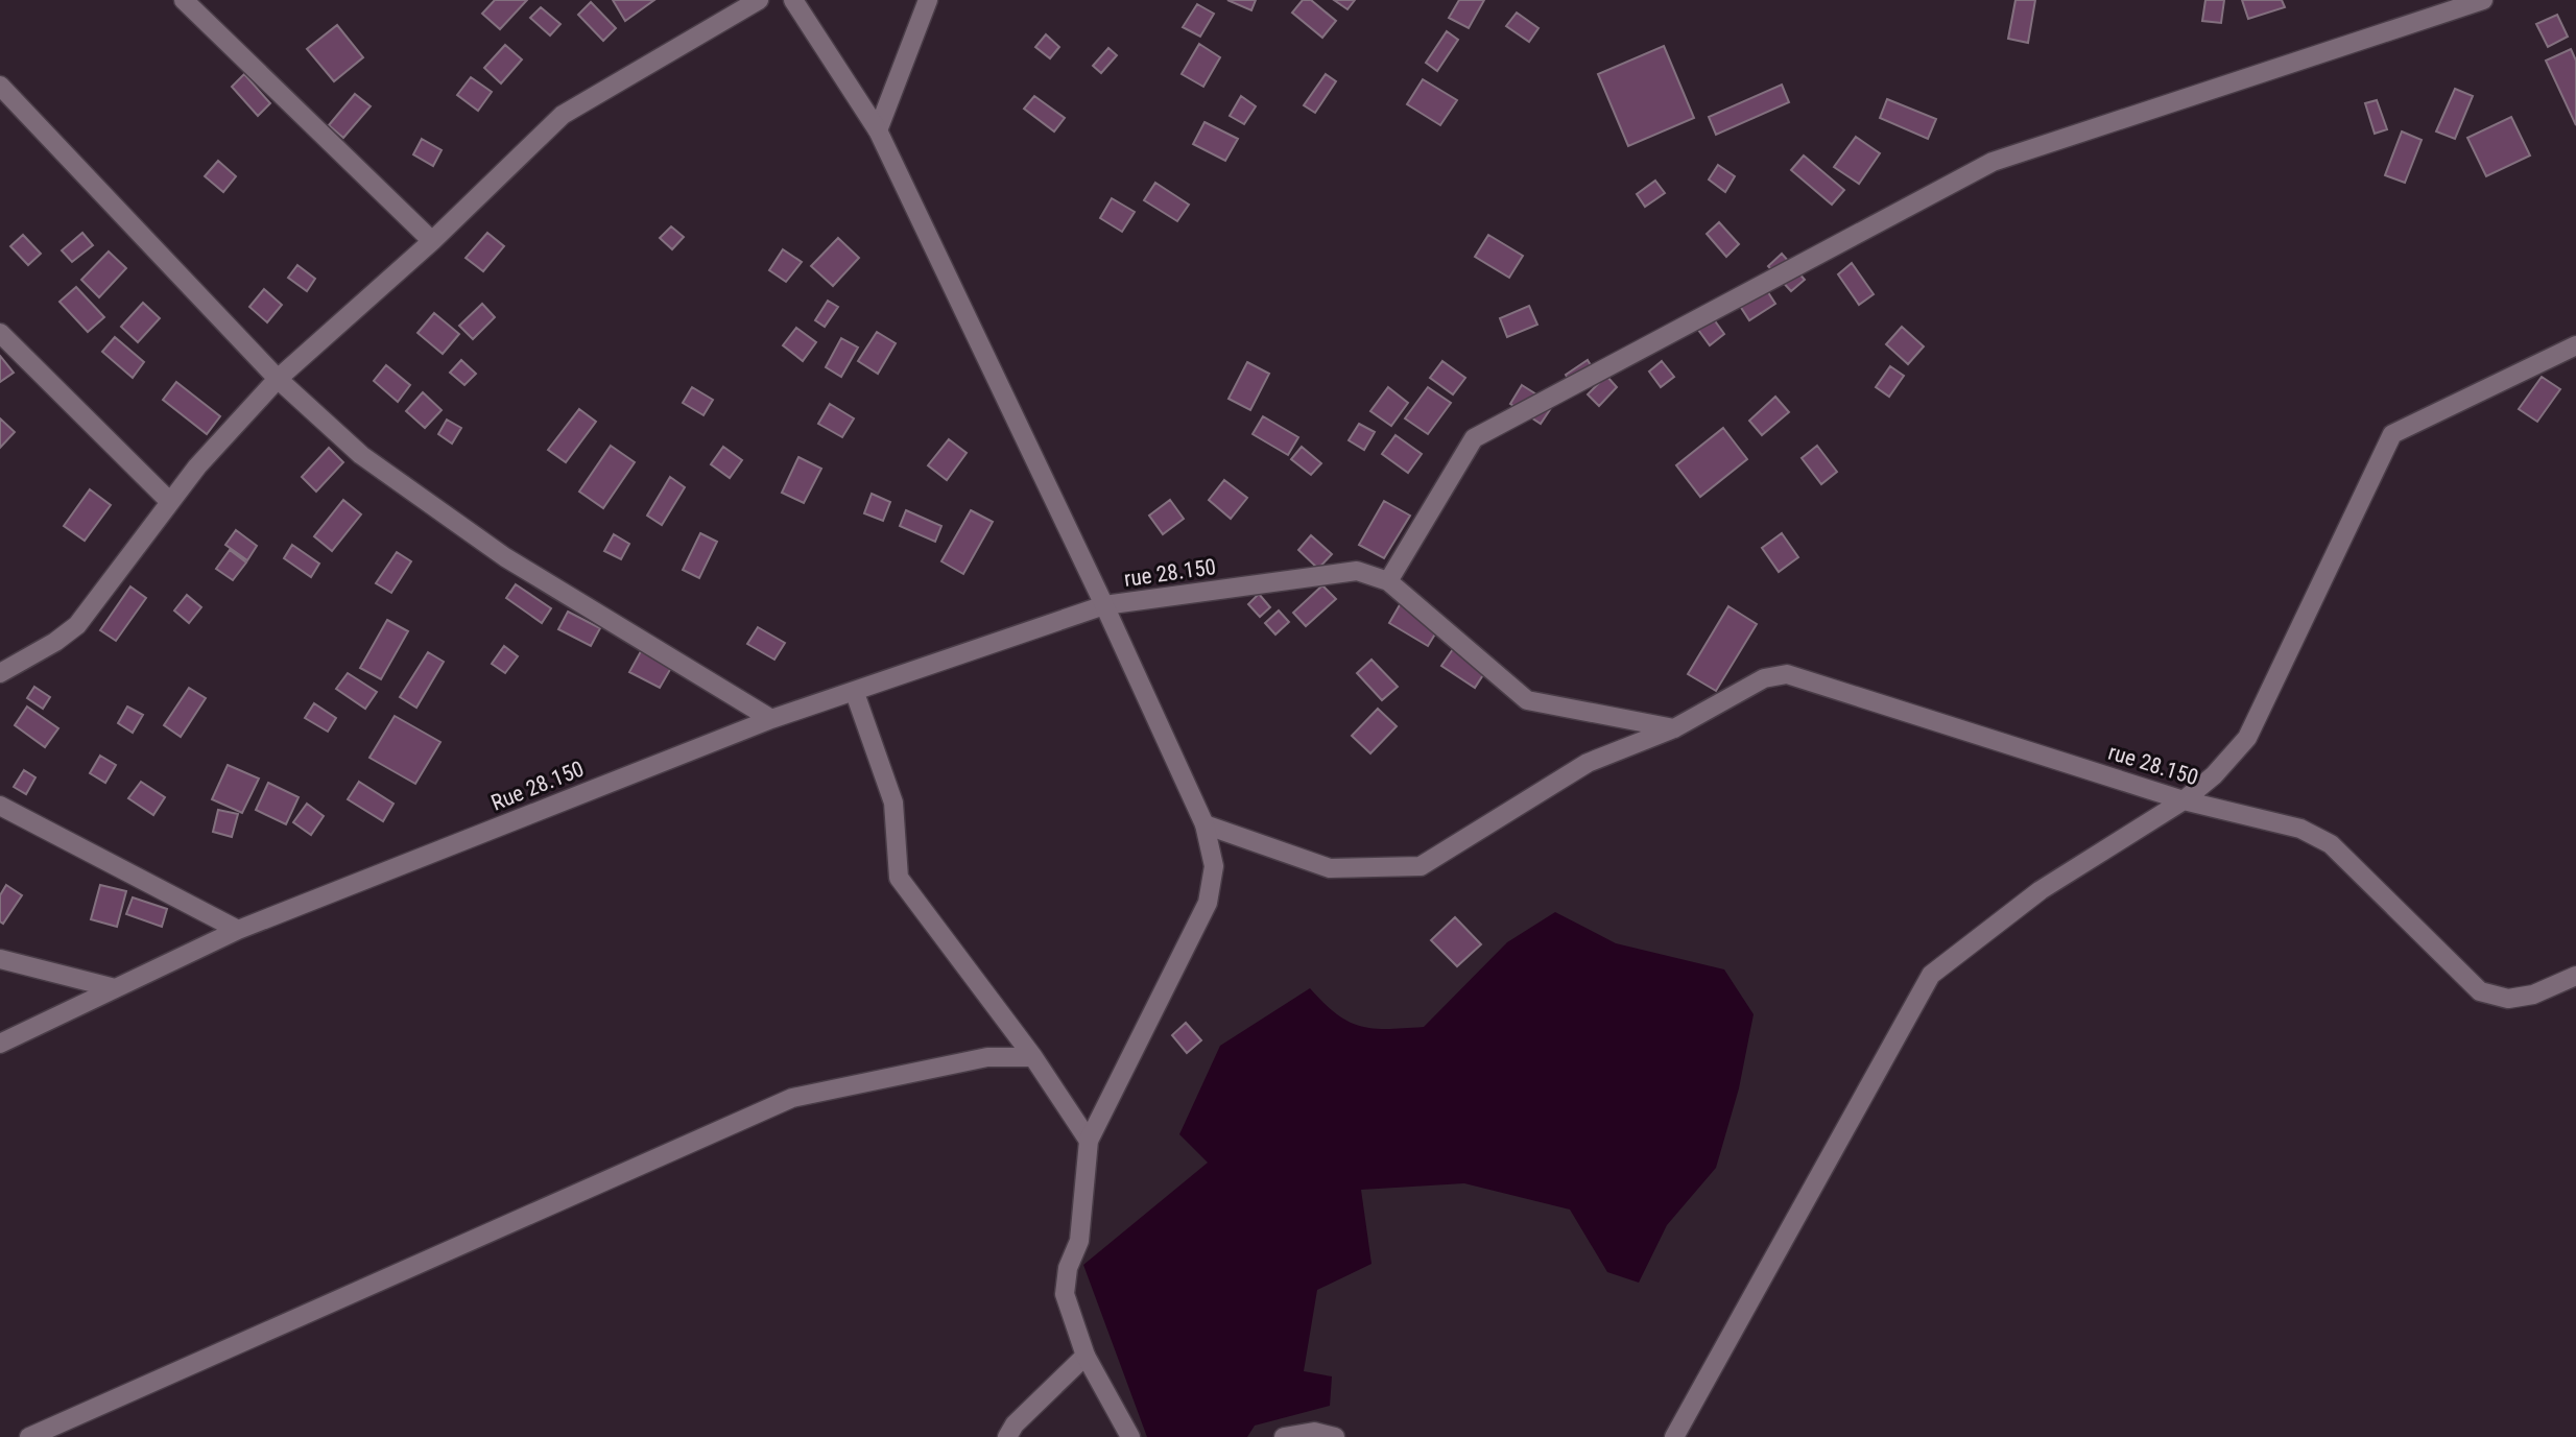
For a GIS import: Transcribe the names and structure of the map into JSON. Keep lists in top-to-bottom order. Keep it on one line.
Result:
{"streets":{"street":["rue 28.150","Rue 28.150"]},"crossings":[["rue 28.150","Rue 28.150"]]}
